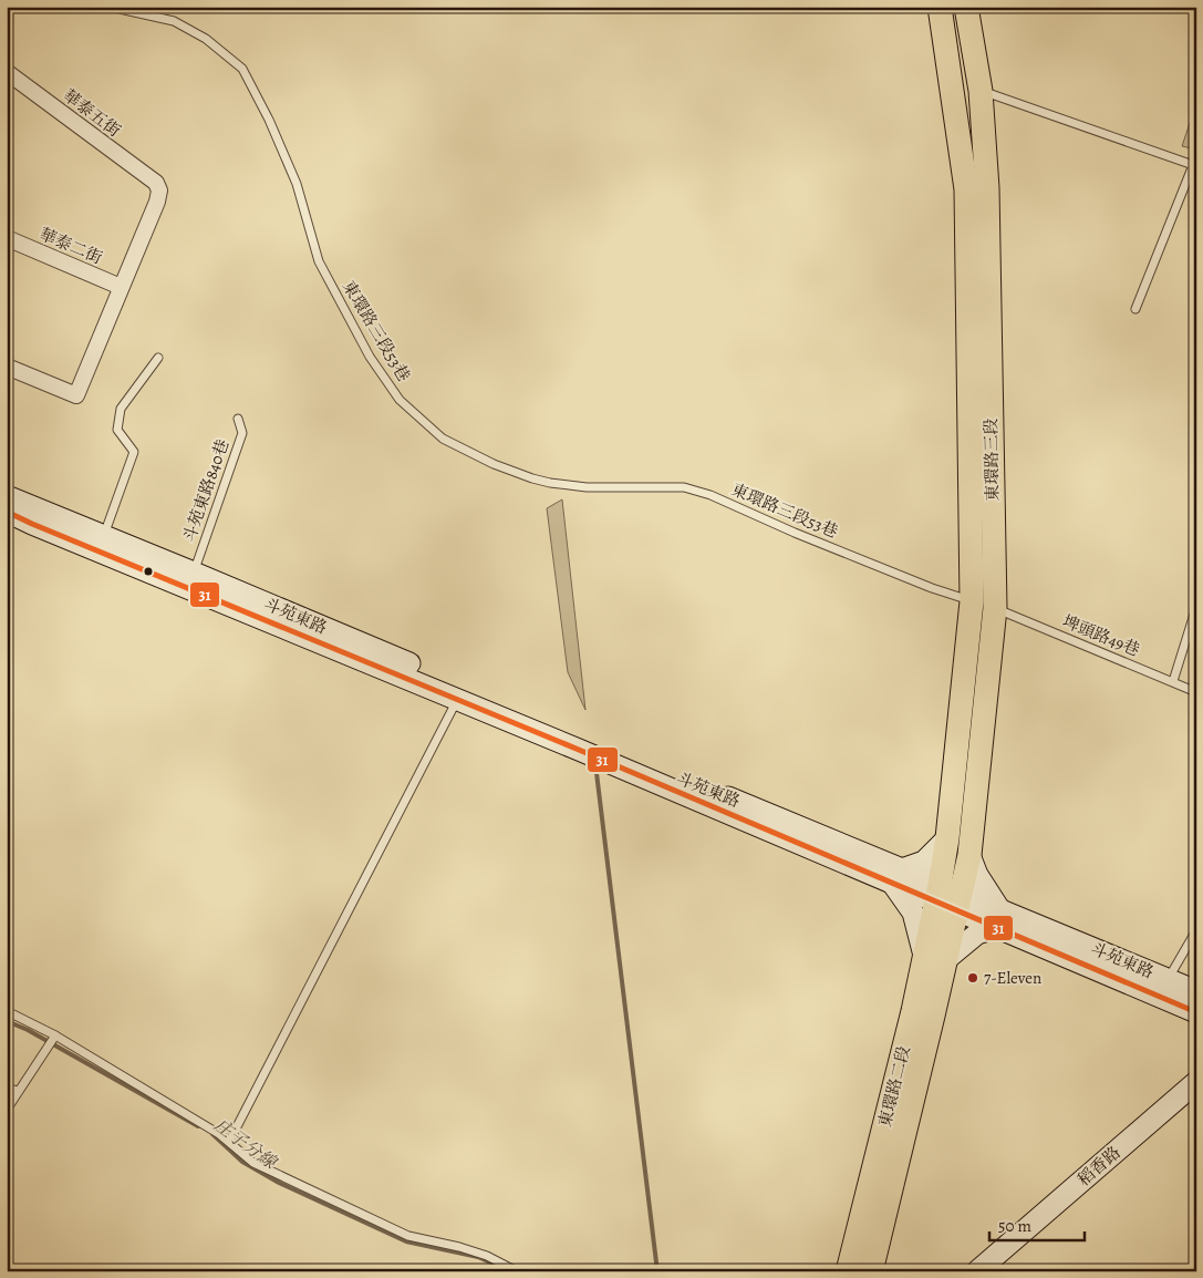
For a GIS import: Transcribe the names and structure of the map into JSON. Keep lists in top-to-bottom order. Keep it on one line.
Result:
{"streets":{"main road":["東環路三段","斗苑東路","東環路二段","稻香路"],"street":["華泰五街","華泰二街"],"lane":["東環路三段53巷","斗苑東路840巷","埤頭路49巷"]},"crossings":[["華泰五街","華泰二街"],["東環路三段53巷","東環路三段"],["東環路三段53巷","埤頭路49巷"],["東環路三段","斗苑東路"],["東環路三段","埤頭路49巷"],["東環路三段","東環路二段"],["斗苑東路840巷","斗苑東路"],["斗苑東路","東環路二段"]],"water":["庄子分線"],"places":["7-Eleven"],"lines":["transit line 31"],"scale_bar":"50 m"}
